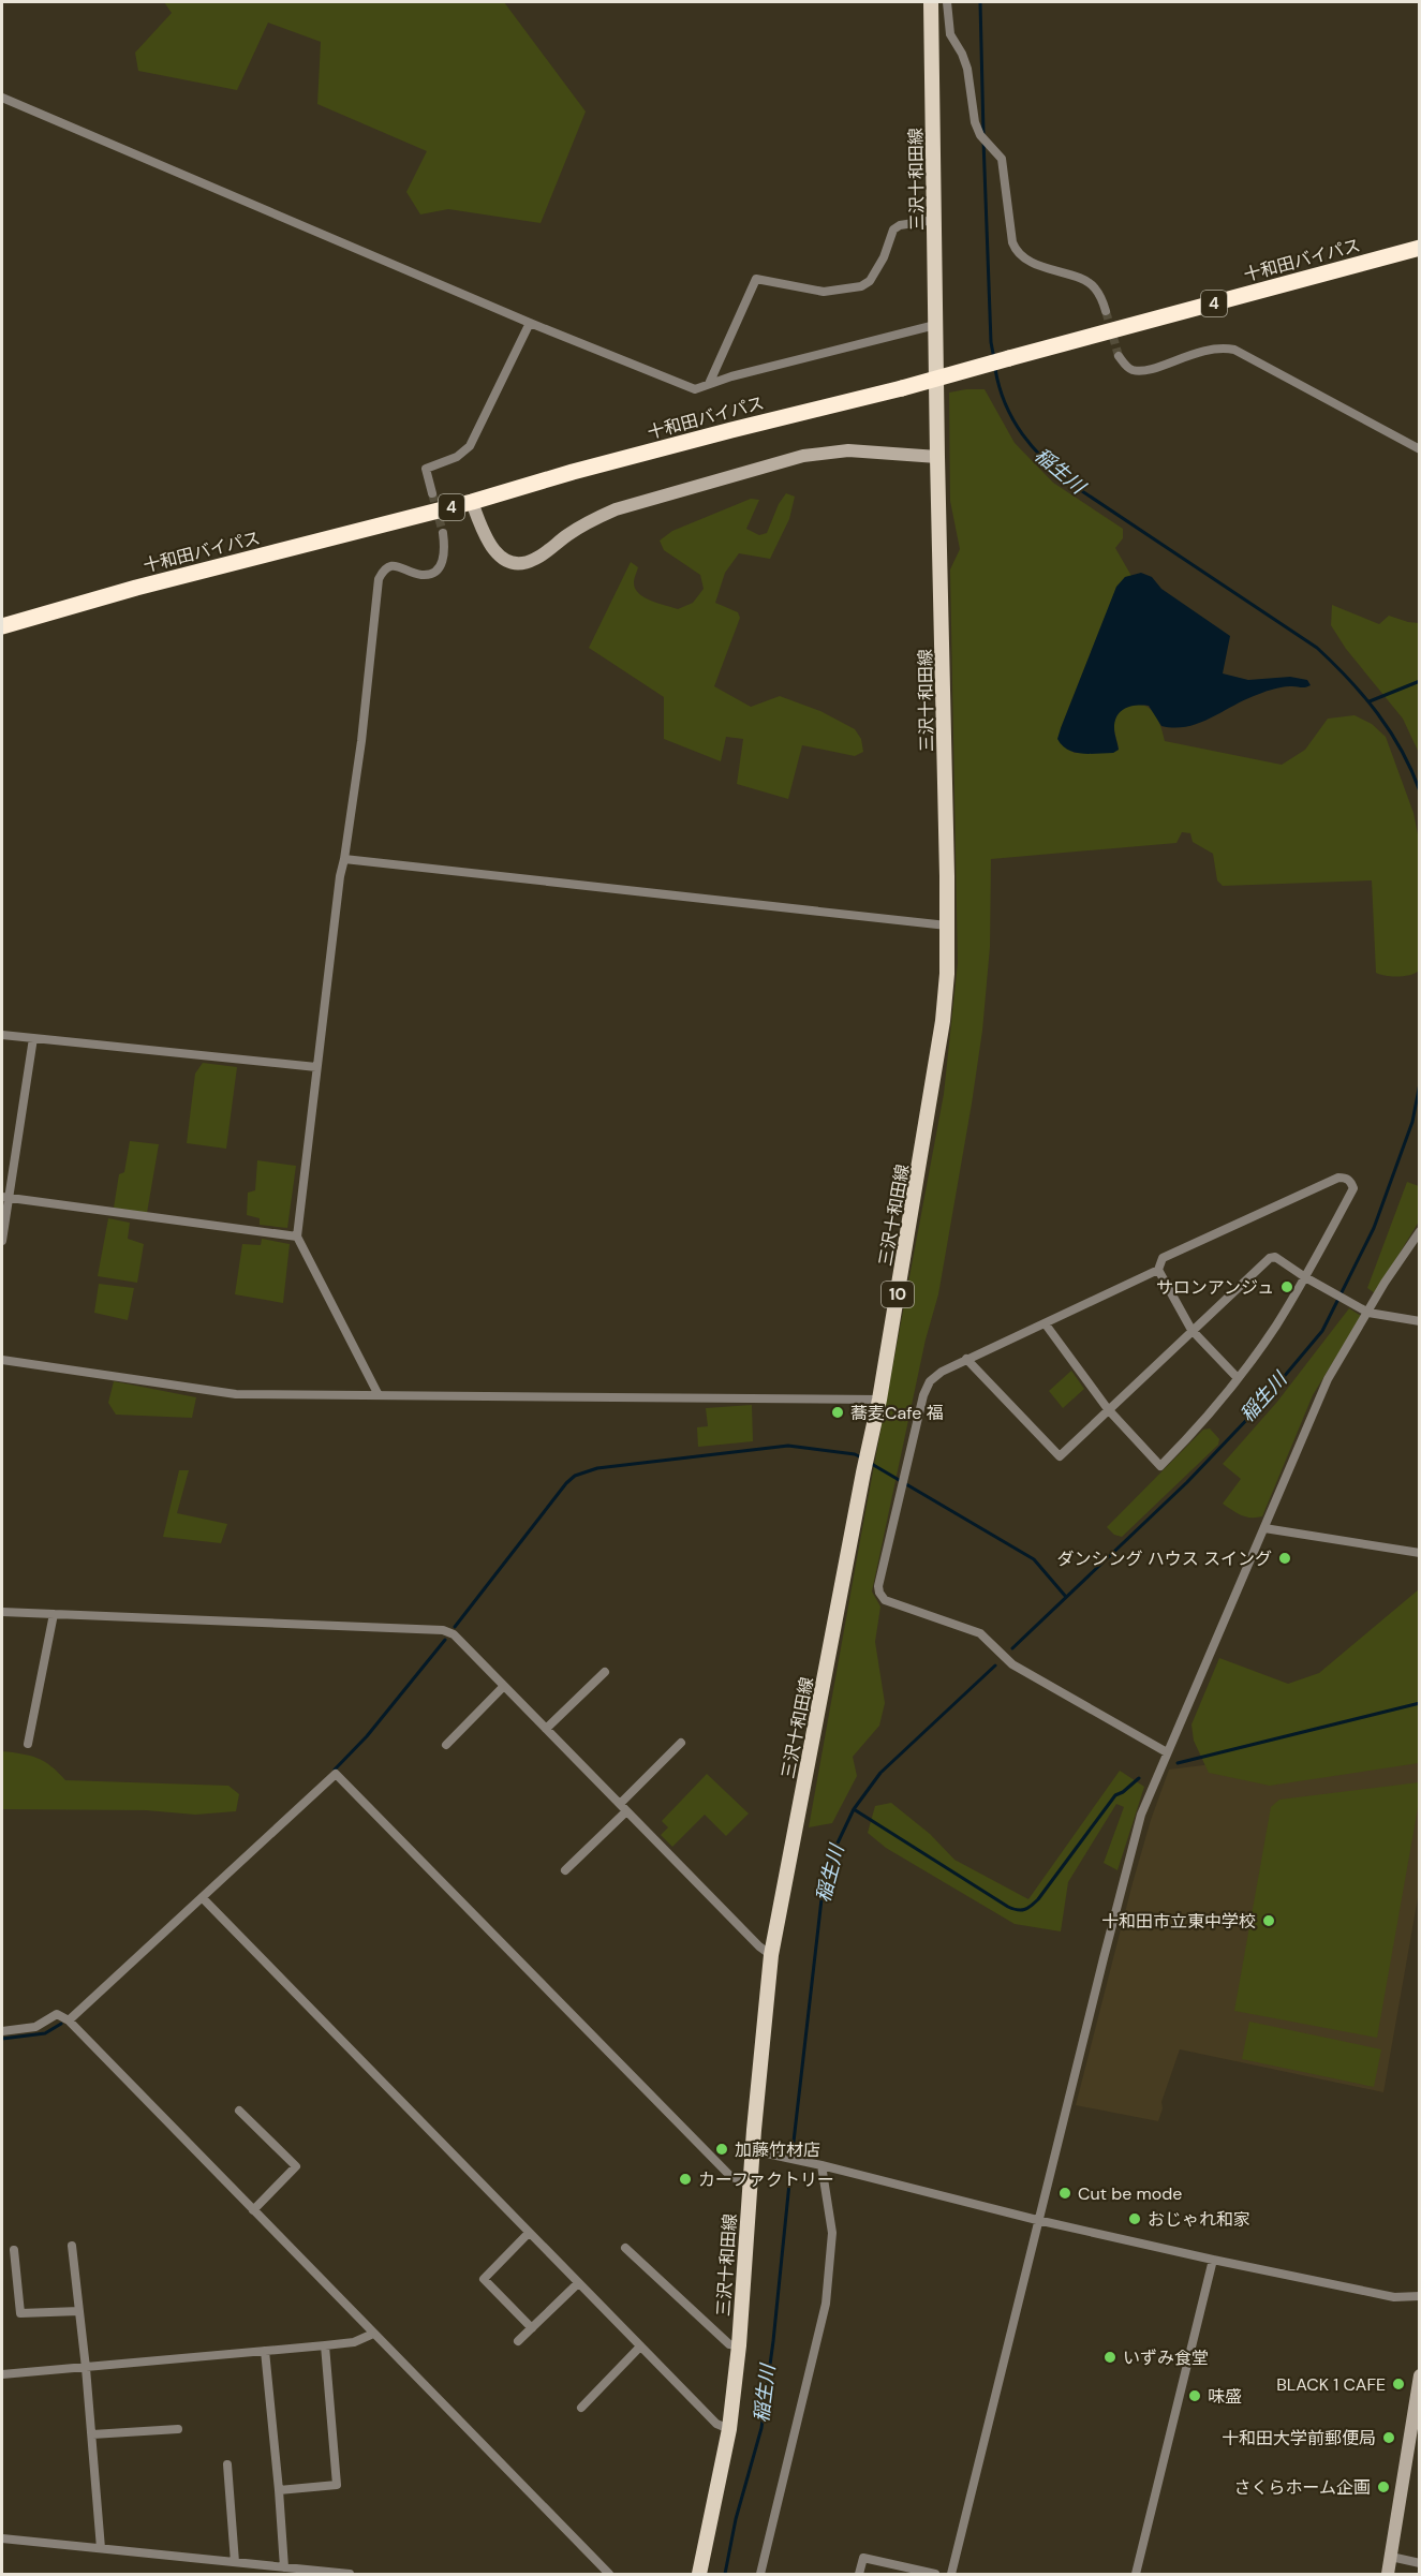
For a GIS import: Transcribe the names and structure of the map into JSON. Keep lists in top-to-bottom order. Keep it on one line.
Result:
{"streets":{"highway":["十和田バイパス","4"],"main road":["三沢十和田線","10"]},"water":["稲生川"],"places":["サロンアンジュ","蕎麦Cafe 福","ダンシング ハウス スイング","十和田市立東中学校","加藤竹材店","カーファクトリー","Cut be mode","おじゃれ和家","いずみ食堂","BLACK 1 CAFE","味盛","十和田大学前郵便局","さくらホーム企画"]}
